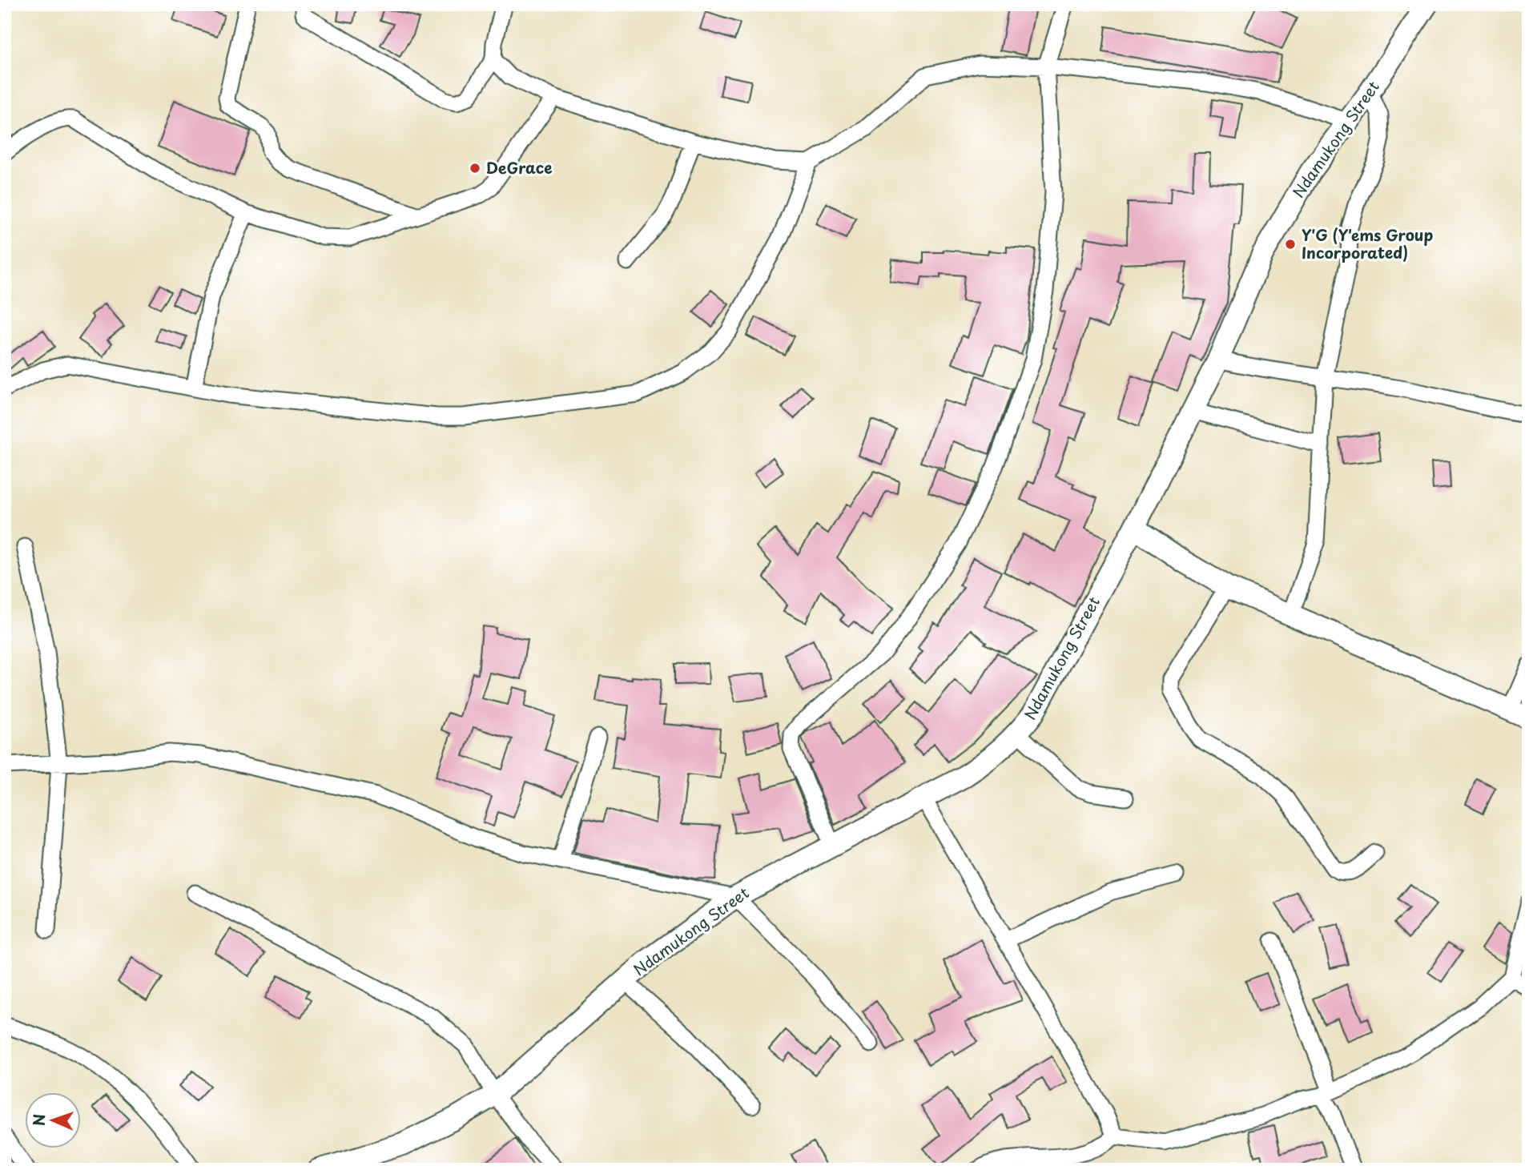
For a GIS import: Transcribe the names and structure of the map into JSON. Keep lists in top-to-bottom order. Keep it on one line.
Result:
{"streets":{"main road":["Ndamukong Street"]},"places":["DeGrace","Y'G (Y'ems Group Incorporated)"],"north":"left"}
